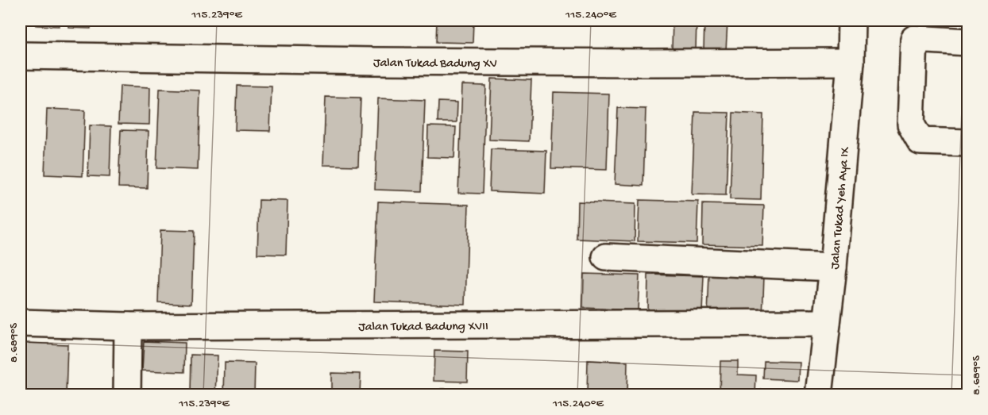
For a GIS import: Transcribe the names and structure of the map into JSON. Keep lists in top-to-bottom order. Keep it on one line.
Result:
{"streets":{"street":["Jalan Tukad Badung XV","Jalan Tukad Yeh Aya IX","Jalan Tukad Badung XVII"]},"crossings":[["Jalan Tukad Badung XV","Jalan Tukad Yeh Aya IX"],["Jalan Tukad Yeh Aya IX","Jalan Tukad Badung XVII"]],"coordinates":["115.239°E","115.240°E","8.689°S"]}
